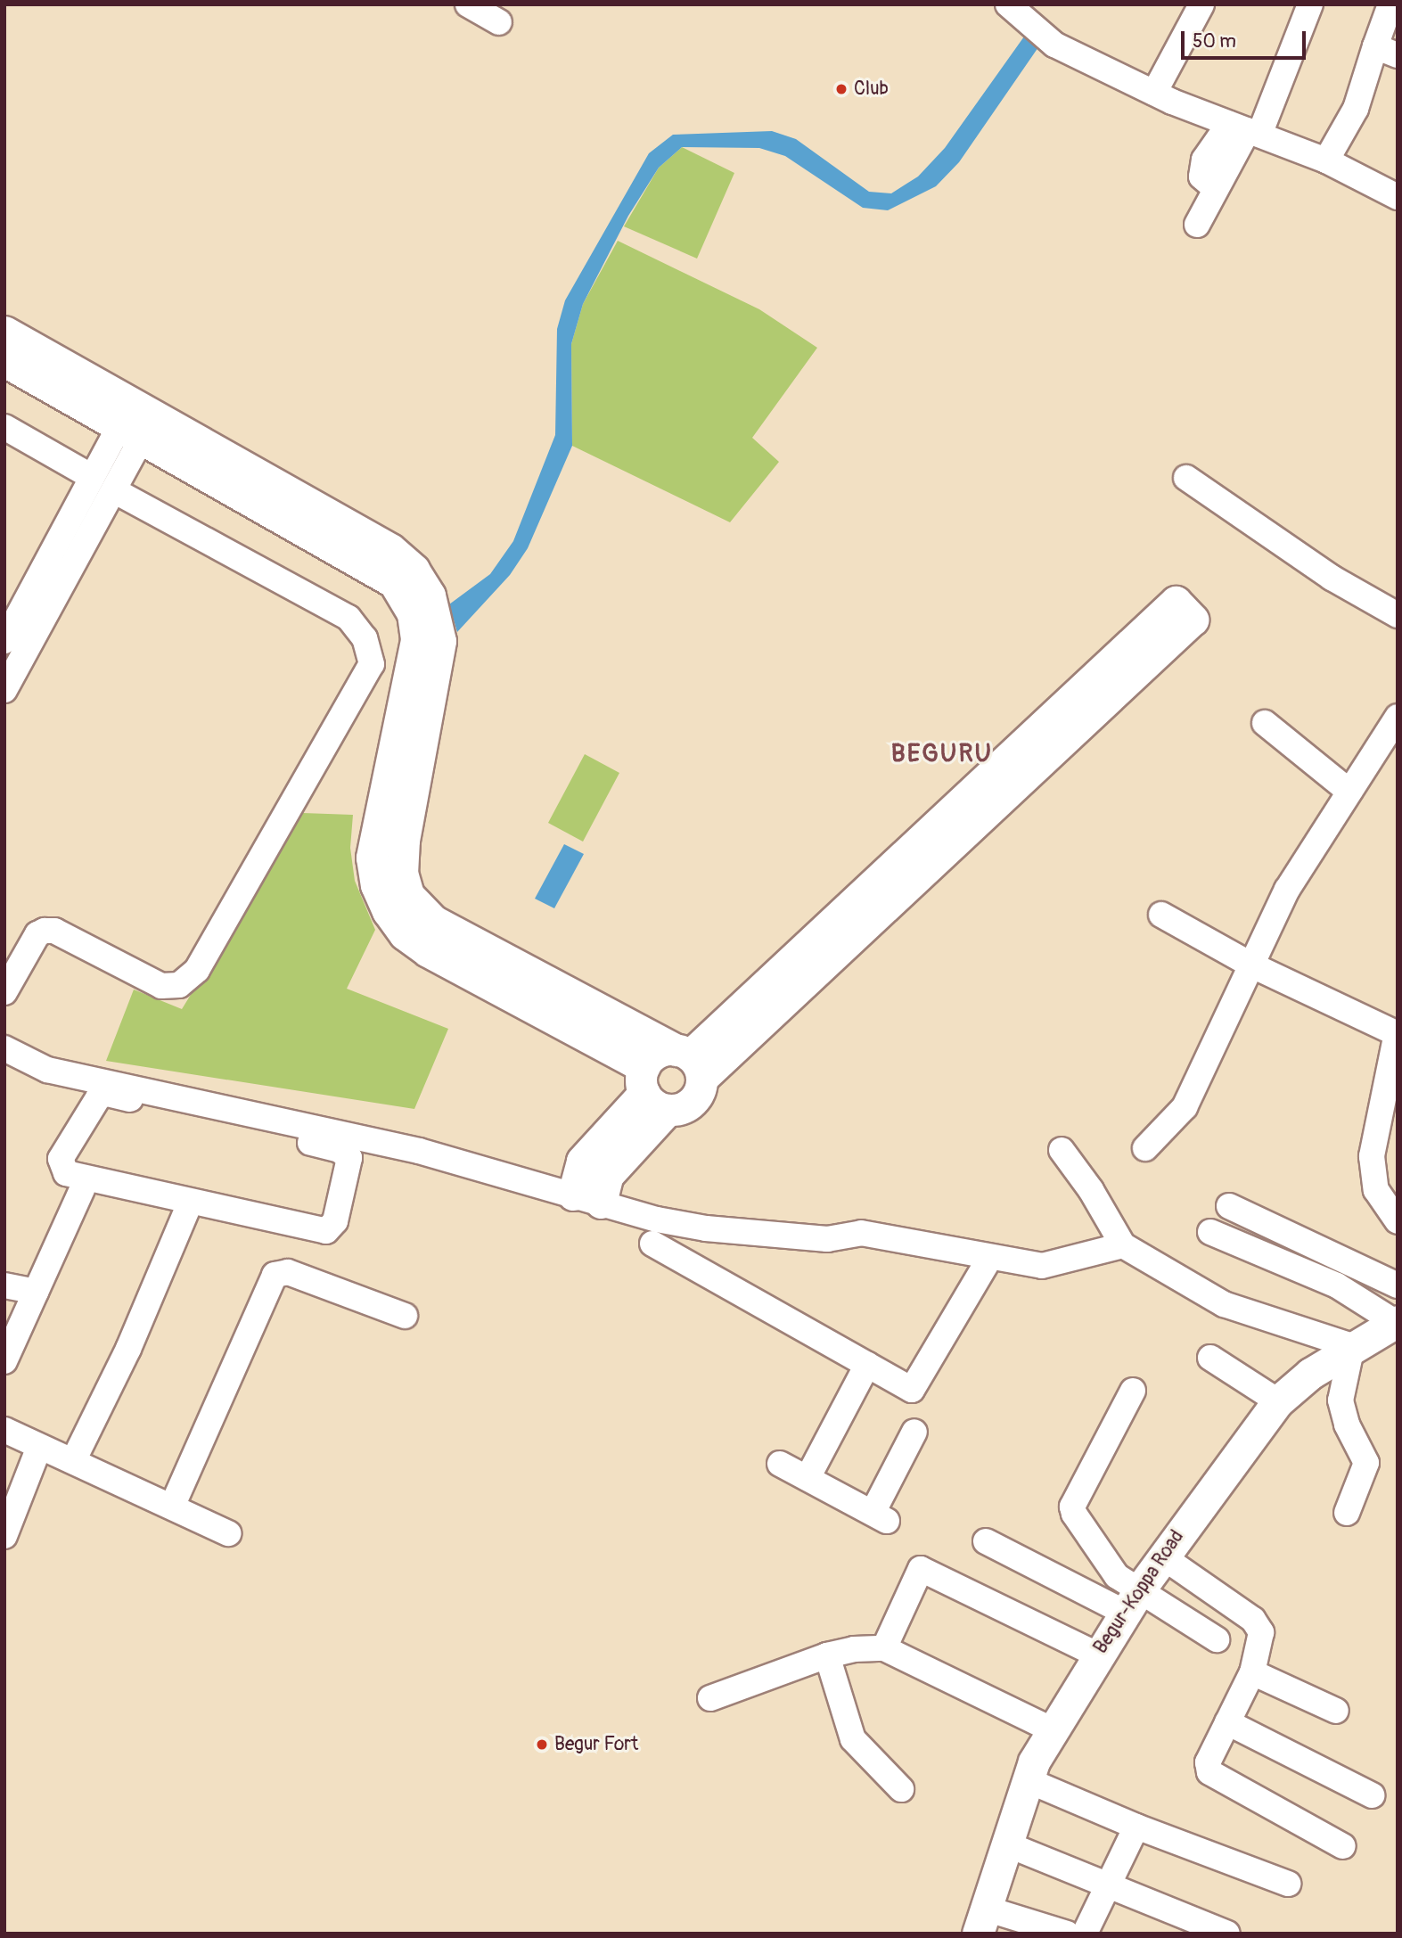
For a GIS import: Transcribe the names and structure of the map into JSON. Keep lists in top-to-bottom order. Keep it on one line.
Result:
{"streets":{"main road":["Begur-Koppa Road"]},"districts":["BEGURU"],"places":["Club","Begur Fort"],"scale_bar":"50 m"}
